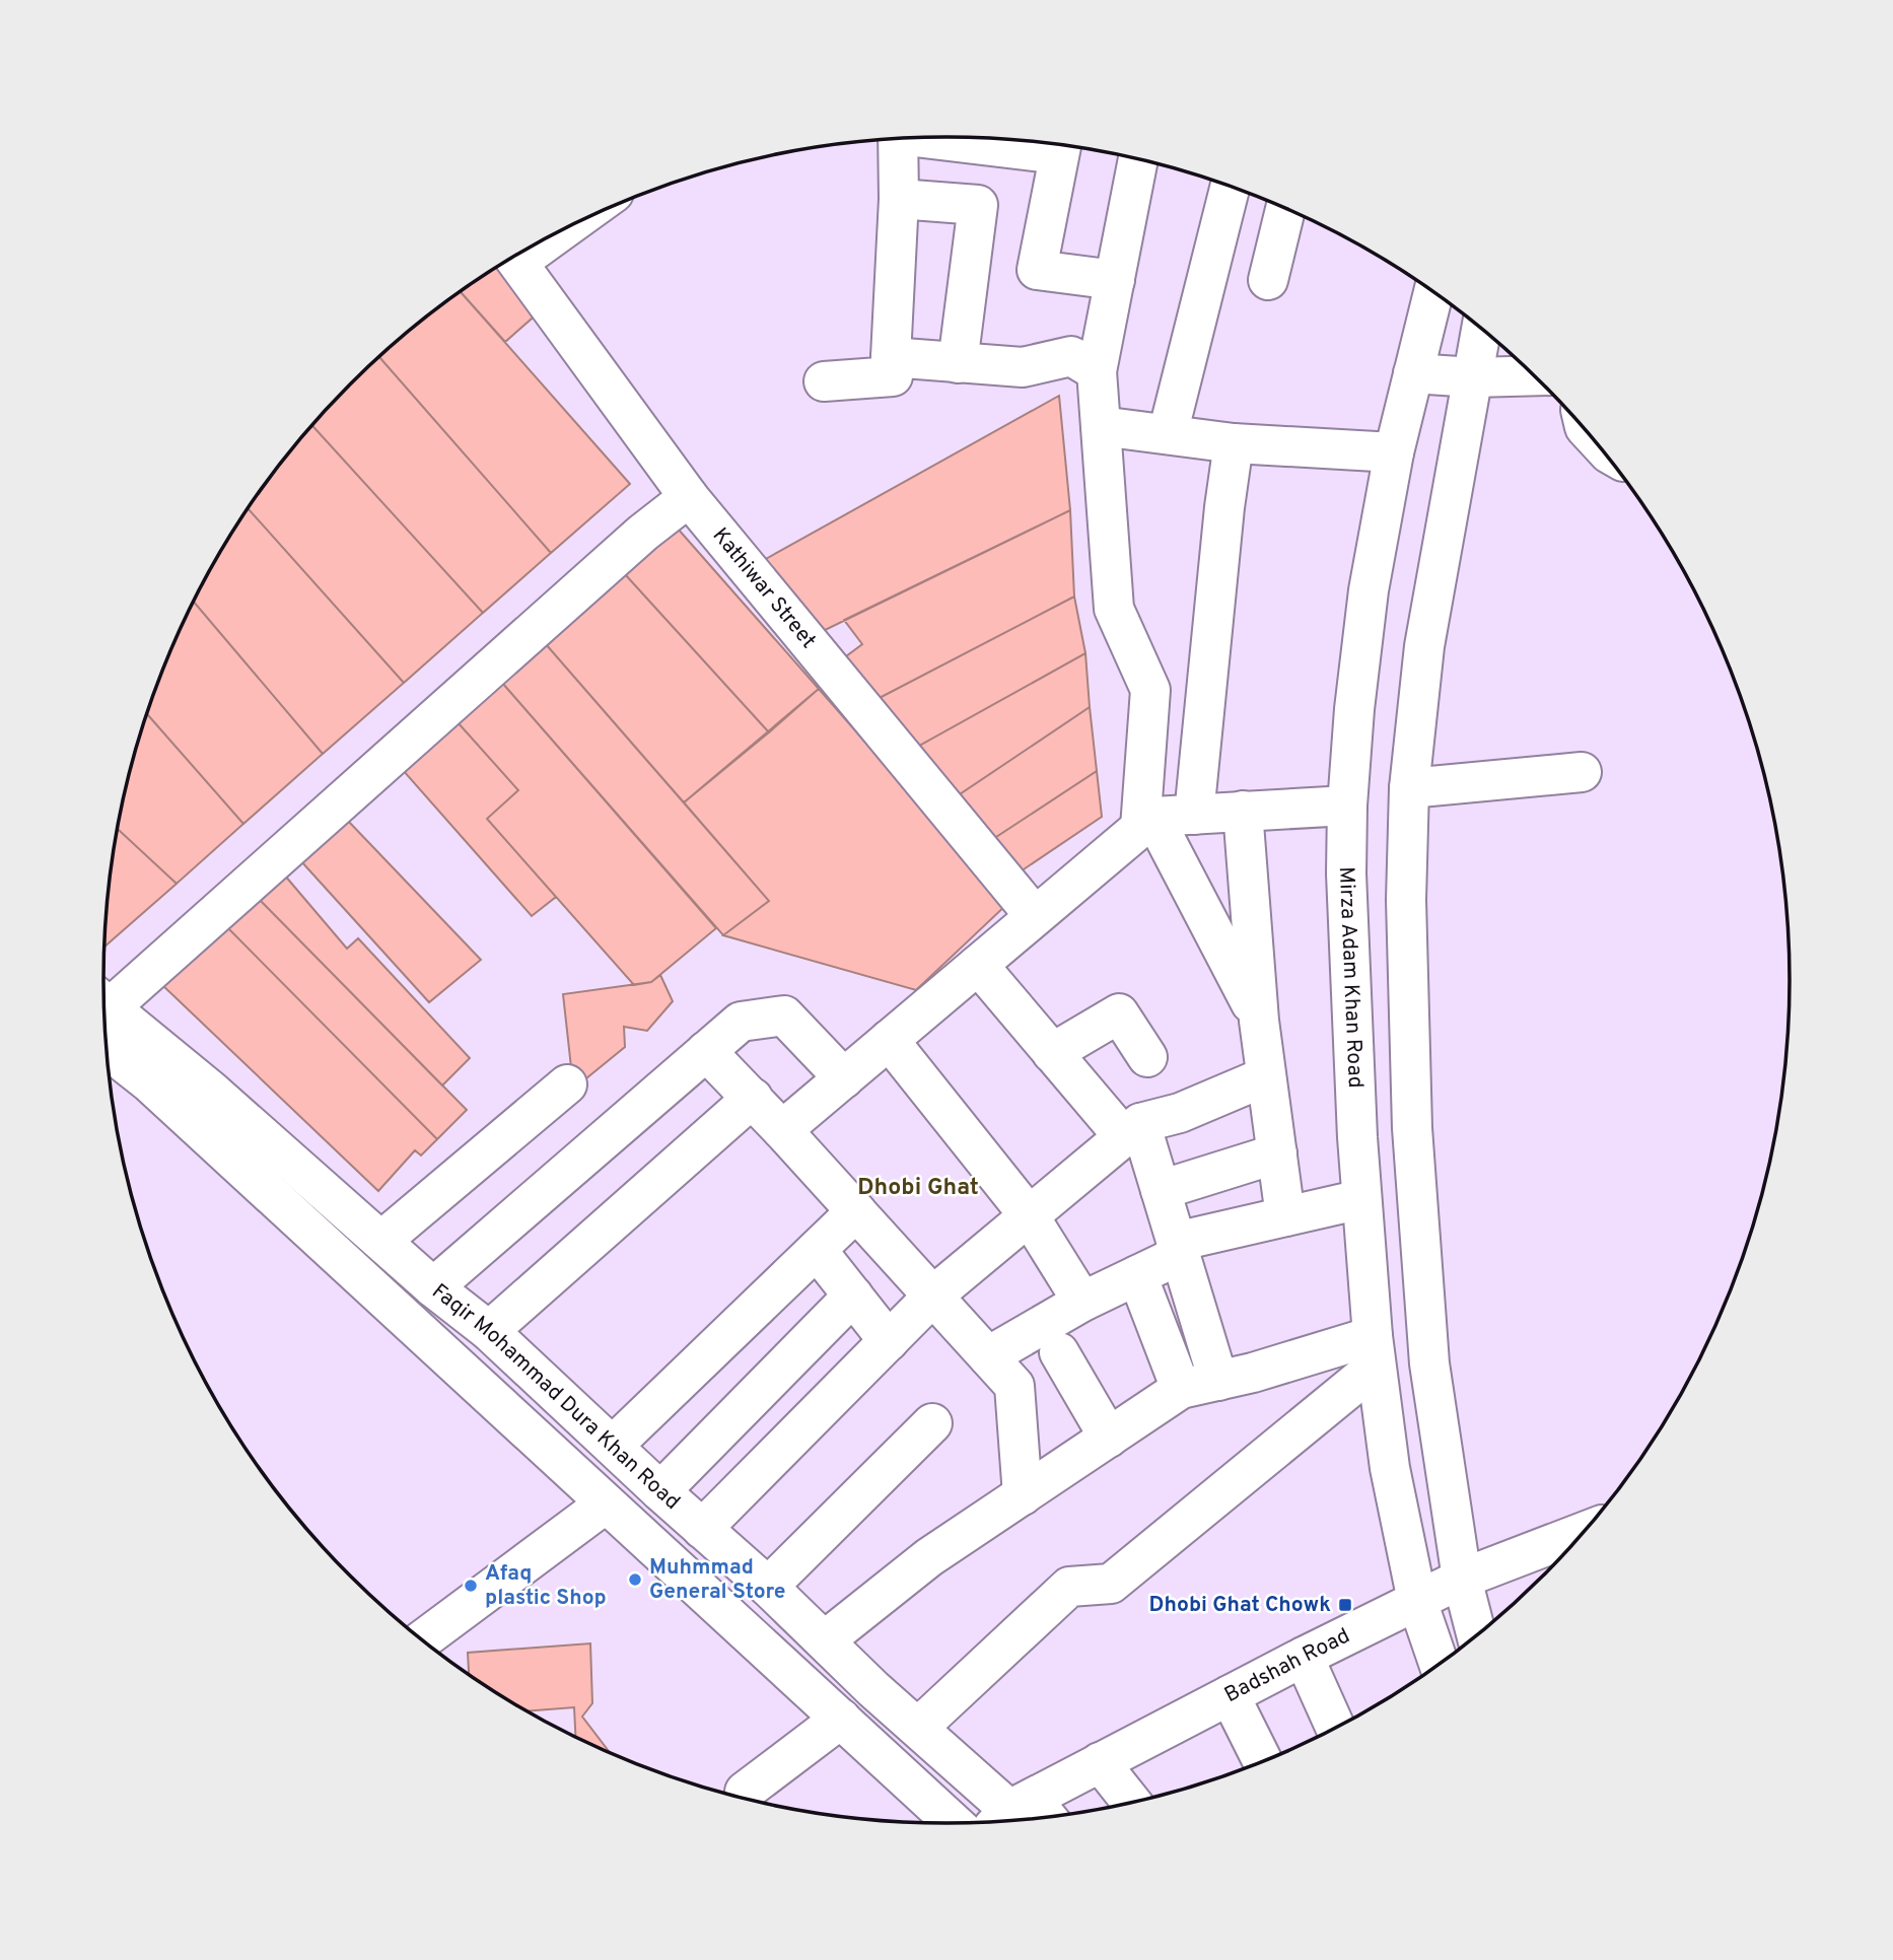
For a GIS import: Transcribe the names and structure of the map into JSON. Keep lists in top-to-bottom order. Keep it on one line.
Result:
{"streets":{"main road":["Kathiwar Street","Mirza Adam Khan Road","Faqir Mohammad Dura Khan Road","Badshah Road"]},"crossings":[["Mirza Adam Khan Road","Badshah Road"],["Faqir Mohammad Dura Khan Road","Badshah Road"]],"districts":["Dhobi Ghat"],"places":{"other":["Muhmmad General Store","Afaq plastic Shop"],"transit":["Dhobi Ghat Chowk"]}}
